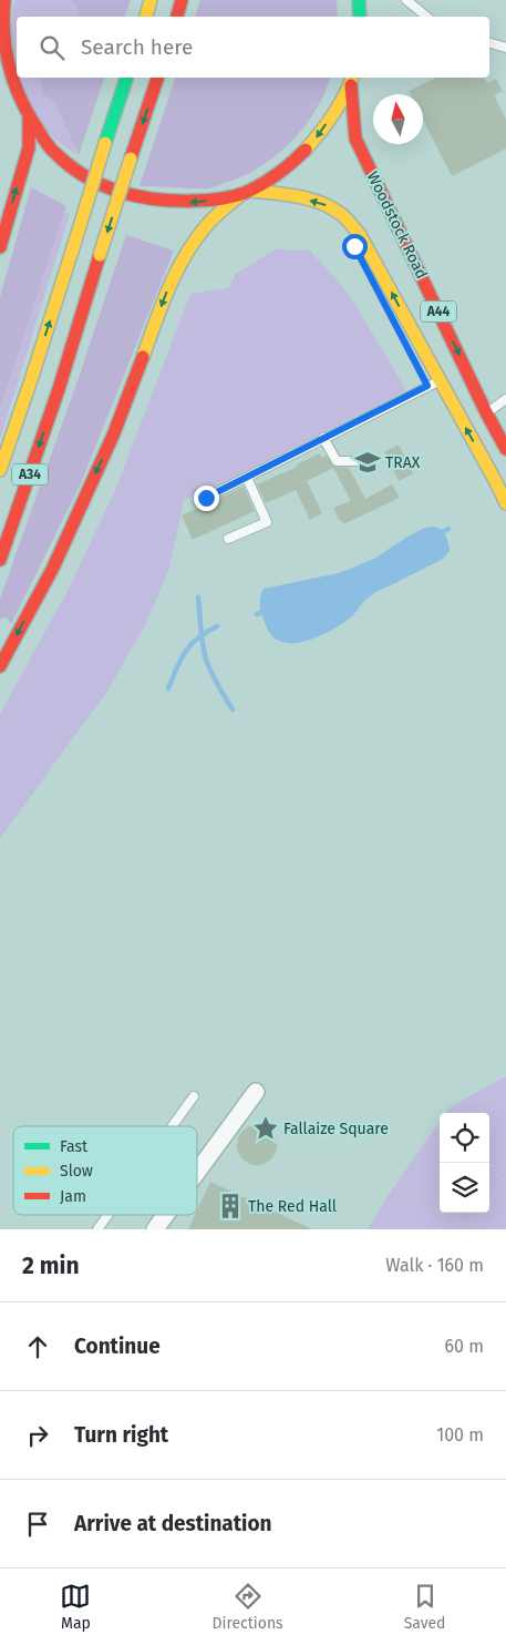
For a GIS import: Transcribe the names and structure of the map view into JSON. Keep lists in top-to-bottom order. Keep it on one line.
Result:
{"streets":{"highway":["Woodstock Road","A44","A34"]},"one_way":["Woodstock Road"],"places":{"school or university":["TRAX"],"place":["Fallaize Square"],"building":["The Red Hall"]},"legend":["Fast","Slow","Jam"],"north":"top","page":{"search":"Search here","heading":["2 min","Walk · 160 m"],"list":[["Continue","60 m"],["Turn right","100 m"],"Arrive at destination"],"nav":["Map","Directions","Saved"]}}
